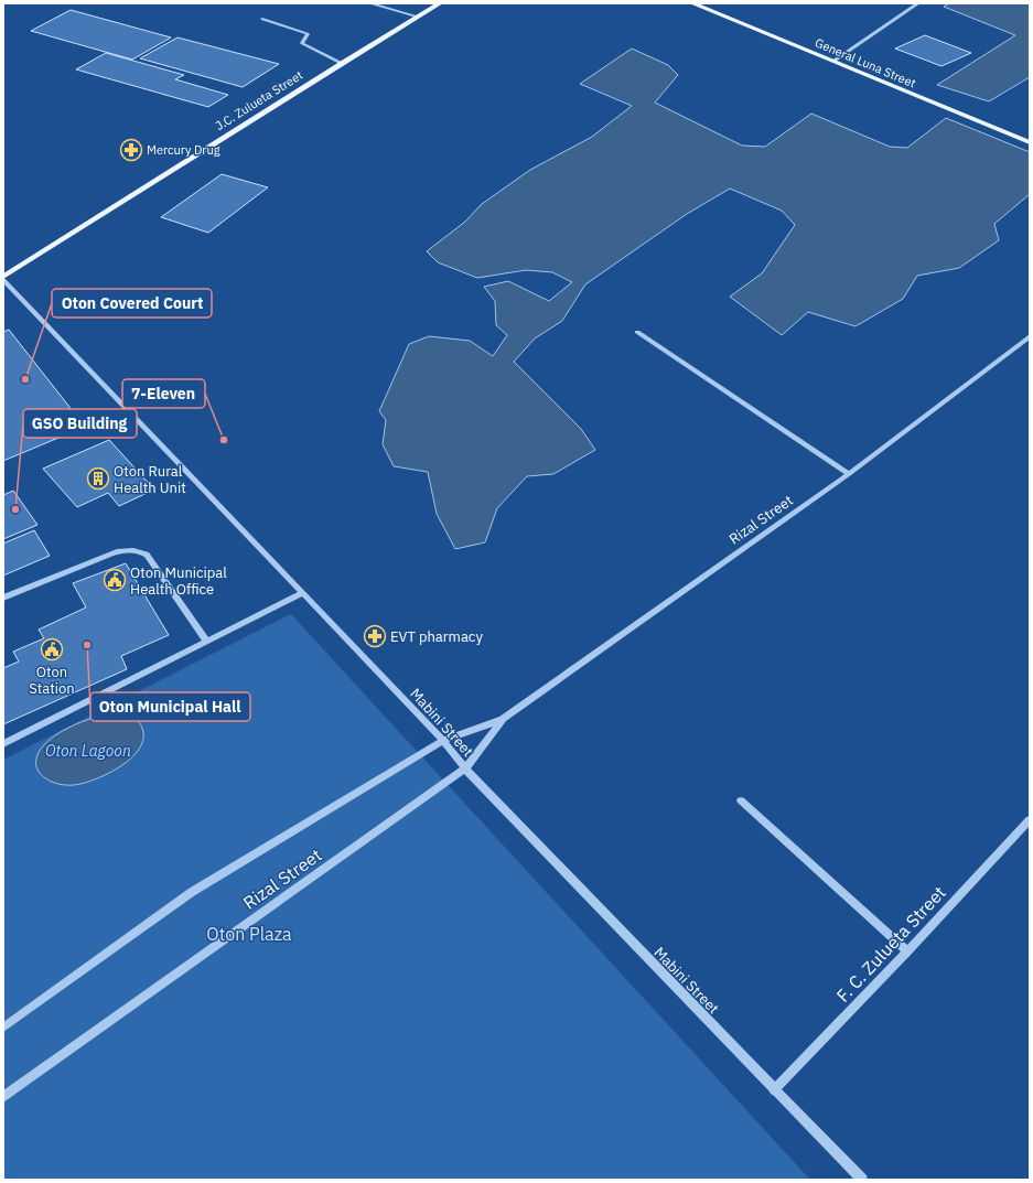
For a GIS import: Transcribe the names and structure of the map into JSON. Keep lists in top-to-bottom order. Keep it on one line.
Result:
{"streets":{"main road":["General Luna Street","J.C. Zulueta Street"],"street":["Rizal Street","Mabini Street","F. C. Zulueta Street"]},"crossings":[["Rizal Street","Mabini Street"],["Mabini Street","F. C. Zulueta Street"]],"water":["Oton Lagoon"],"parks":["Oton Plaza"],"places":{"pharmacy":["Mercury Drug","EVT pharmacy"],"other":["Oton Covered Court","7-Eleven","GSO Building","Oton Municipal Hall"],"building":["Oton Rural Health Unit"],"public building":["Oton Municipal Health Office","Oton Station"]}}
